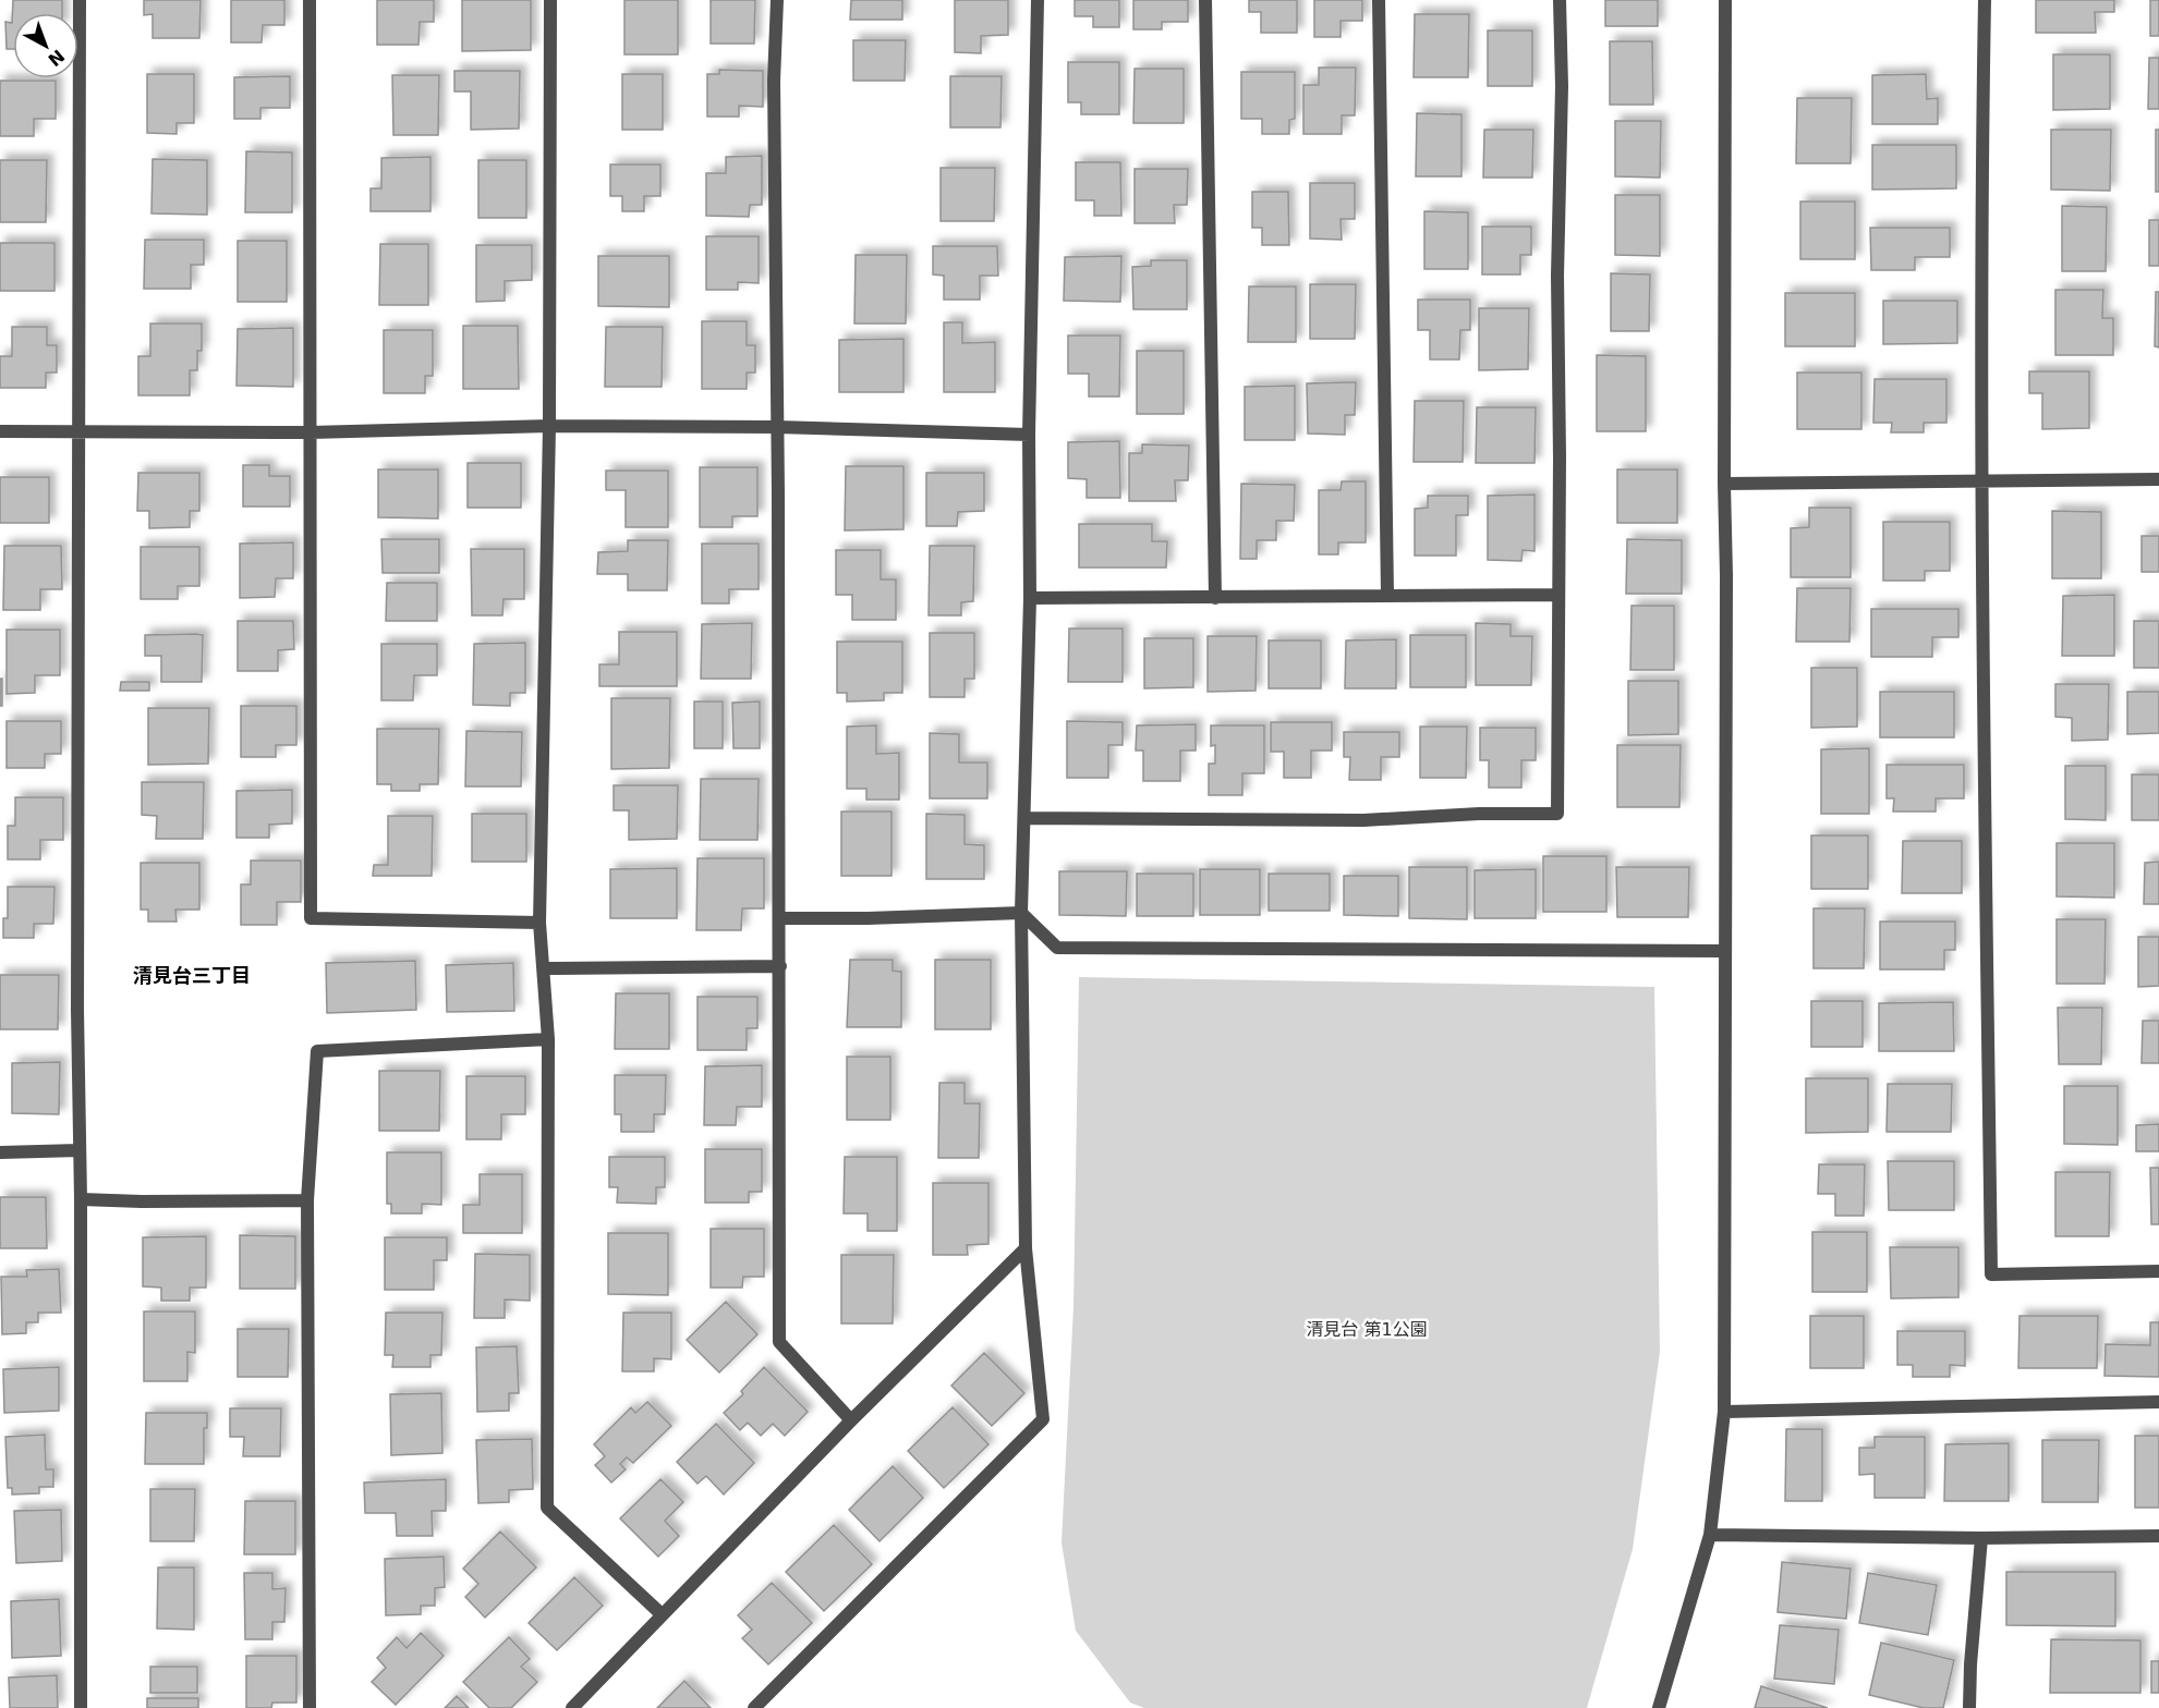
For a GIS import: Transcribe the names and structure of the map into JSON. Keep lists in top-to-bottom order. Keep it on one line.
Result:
{"districts":["清見台三丁目"],"parks":["清見台 第1公園"],"north":"bottom right"}
